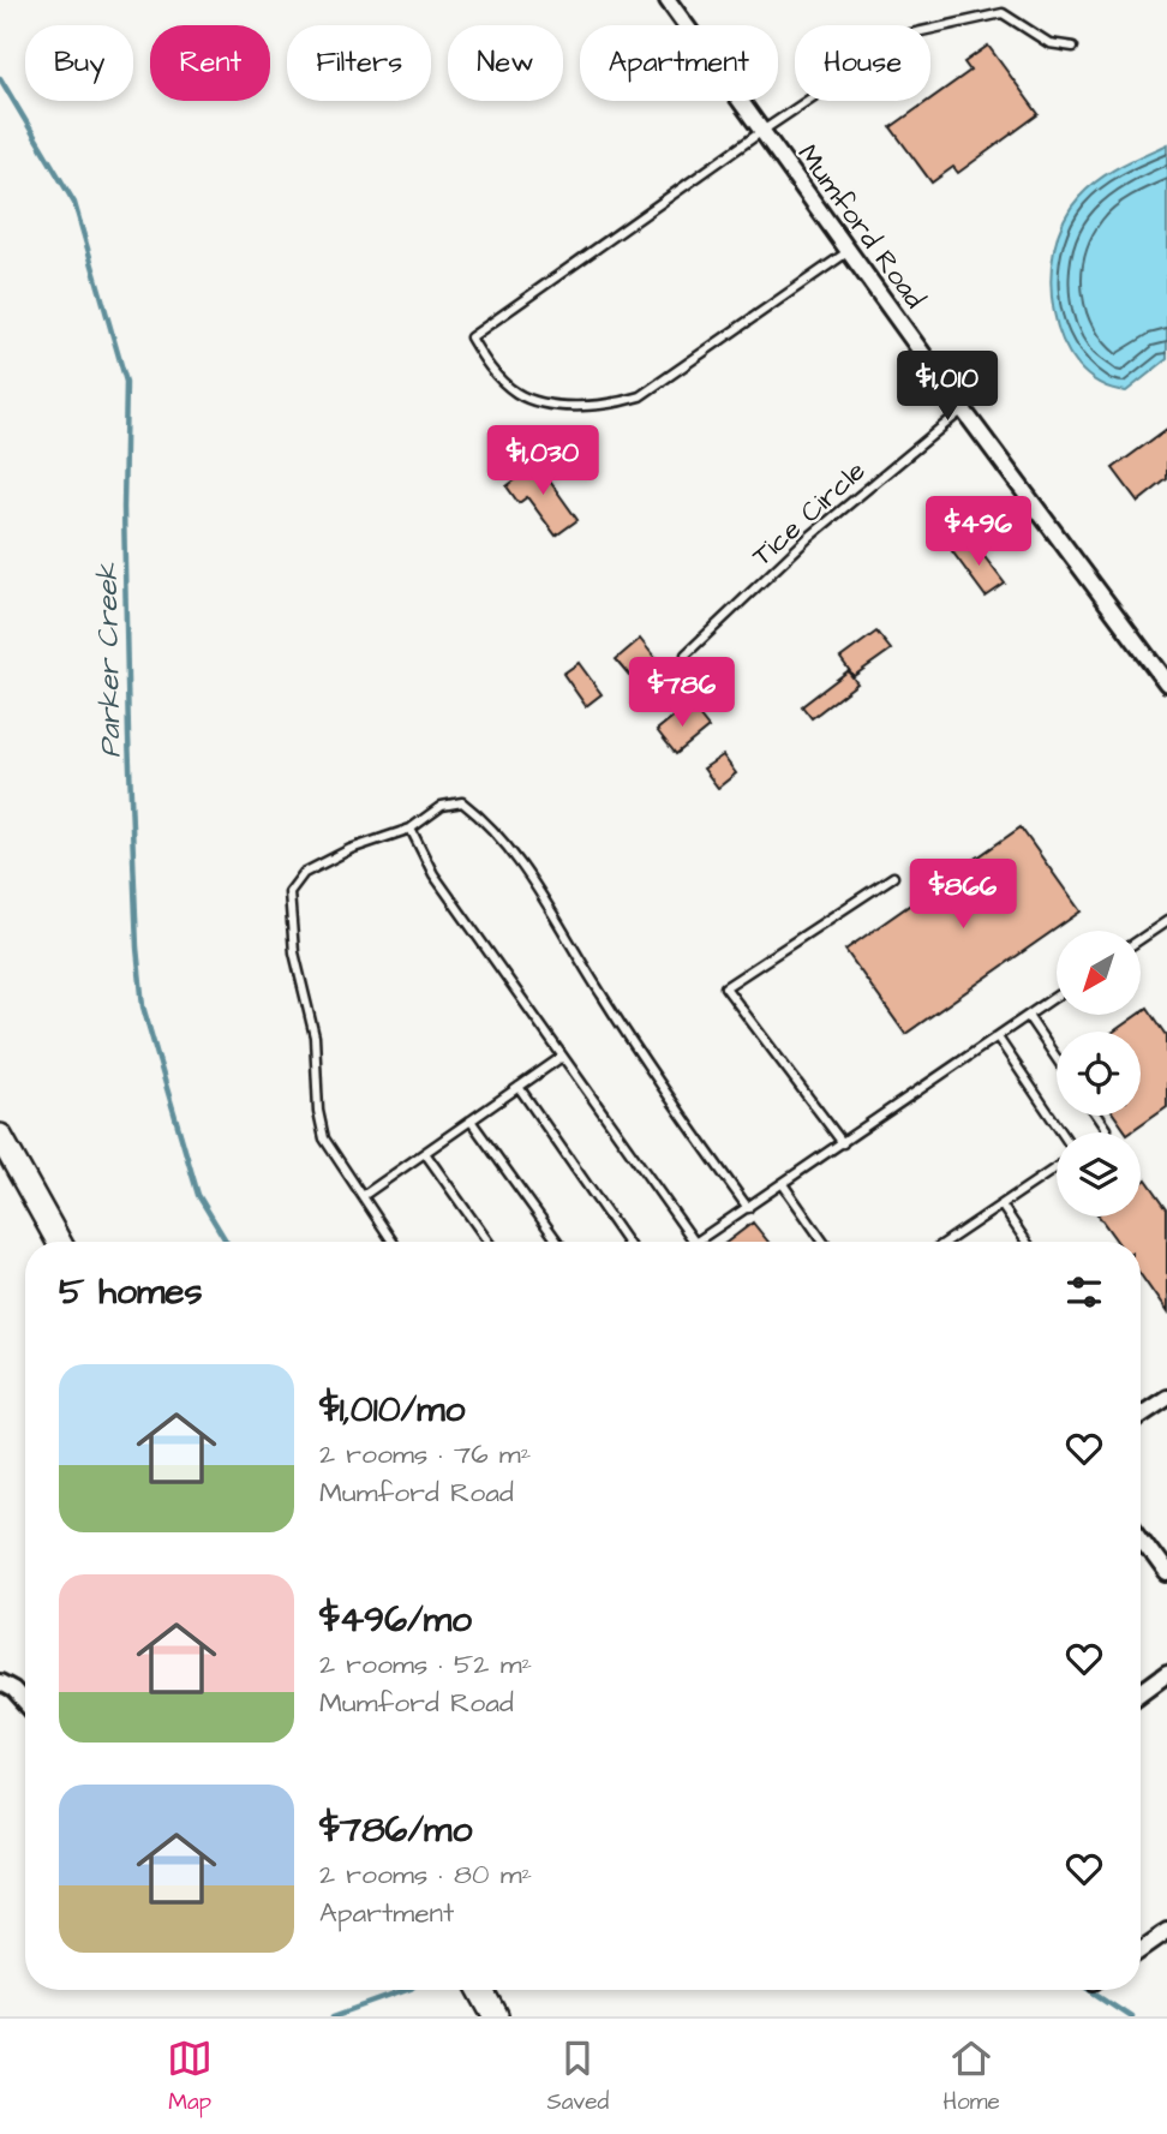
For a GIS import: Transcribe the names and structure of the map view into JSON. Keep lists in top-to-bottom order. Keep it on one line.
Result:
{"streets":{"street":["Mumford Road"],"lane":["Tice Circle"]},"crossings":[["Mumford Road","Tice Circle"]],"water":["Parker Creek"],"north":"bottom left","page":{"chip":["Buy","Rent","Filters","New","Apartment","House"],"price":["$1,010","$1,030","$496","$786","$866"],"heading":"5 homes","list":[{"name":"$1,010/mo","note":"2 rooms · 76 m² · Mumford Road"},{"name":"$496/mo","note":"2 rooms · 52 m² · Mumford Road"},{"name":"$786/mo","note":"2 rooms · 80 m² · Apartment"}],"tabs":["Map","Saved","Home"]}}
